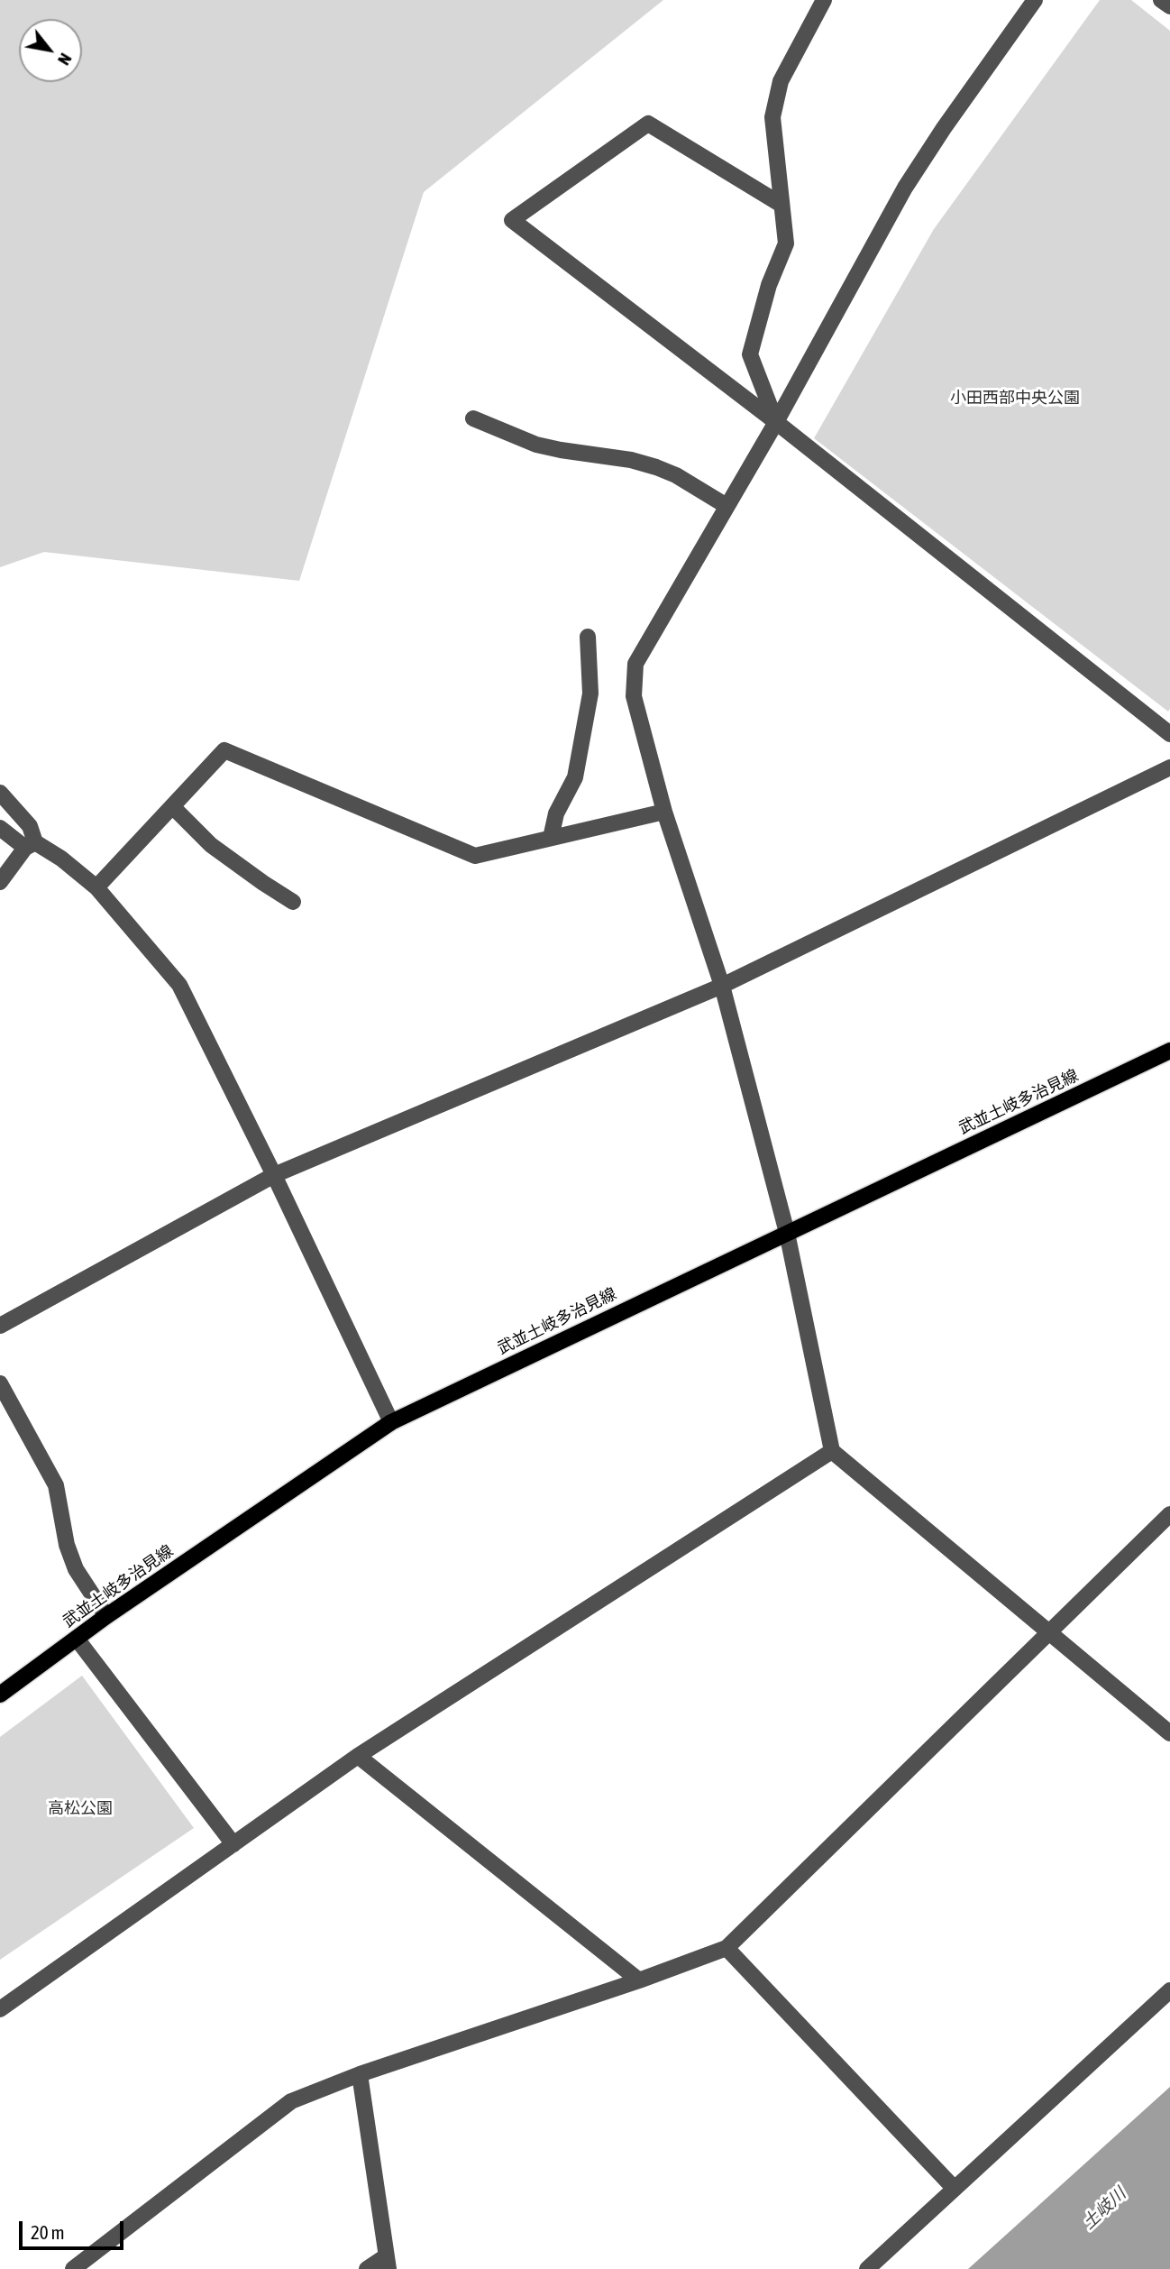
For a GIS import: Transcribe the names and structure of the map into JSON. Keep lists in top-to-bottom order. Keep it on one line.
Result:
{"streets":{"main road":["武並土岐多治見線"]},"water":["土岐川"],"parks":["小田西部中央公園","高松公園"],"scale_bar":"20 m","north":"bottom right"}
